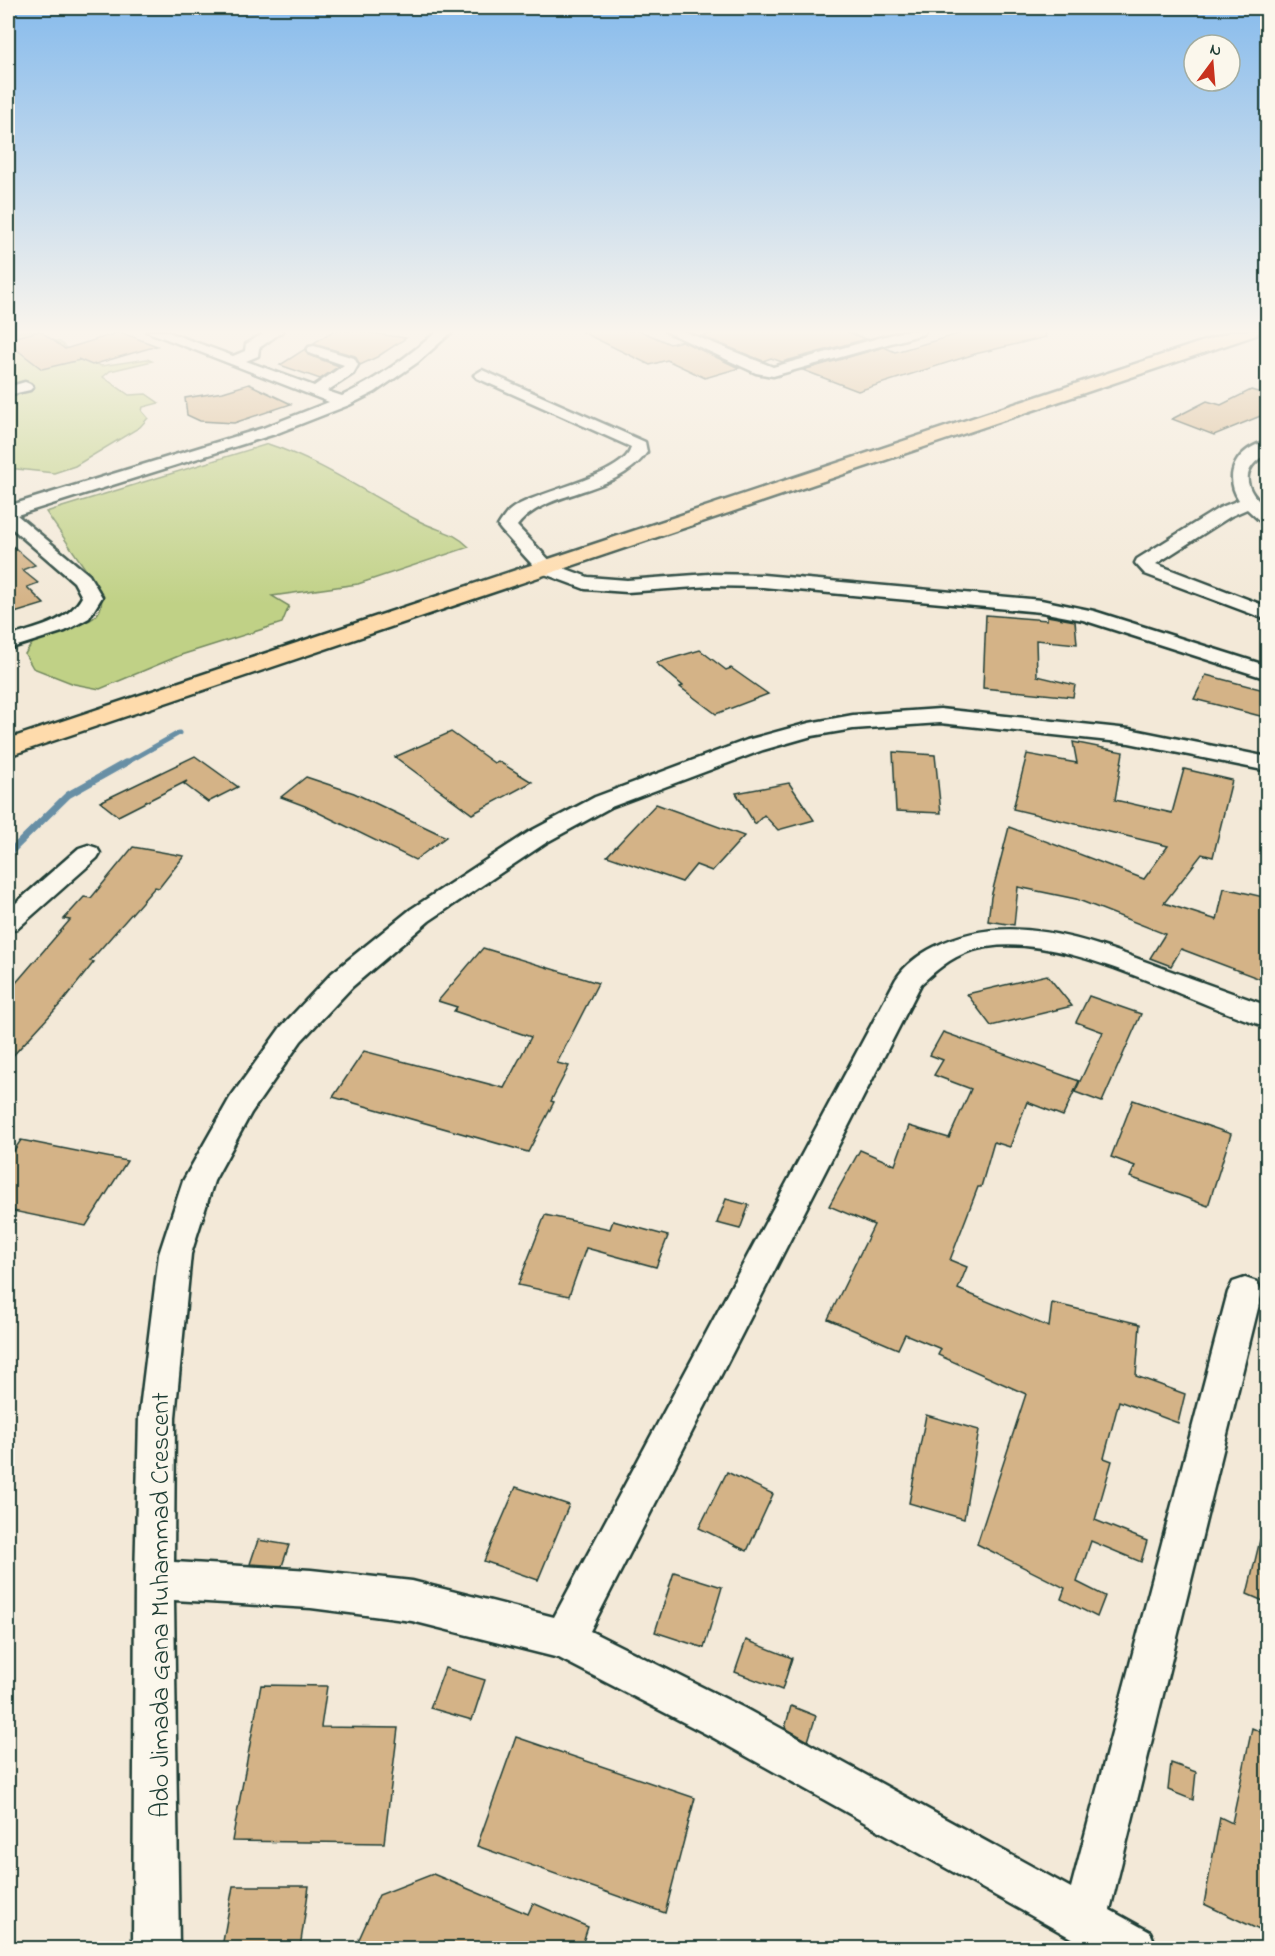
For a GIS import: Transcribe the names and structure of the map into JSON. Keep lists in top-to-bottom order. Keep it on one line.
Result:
{"streets":{"street":["Ado Jimada Gana Muhammad Crescent"]},"north":"top"}
